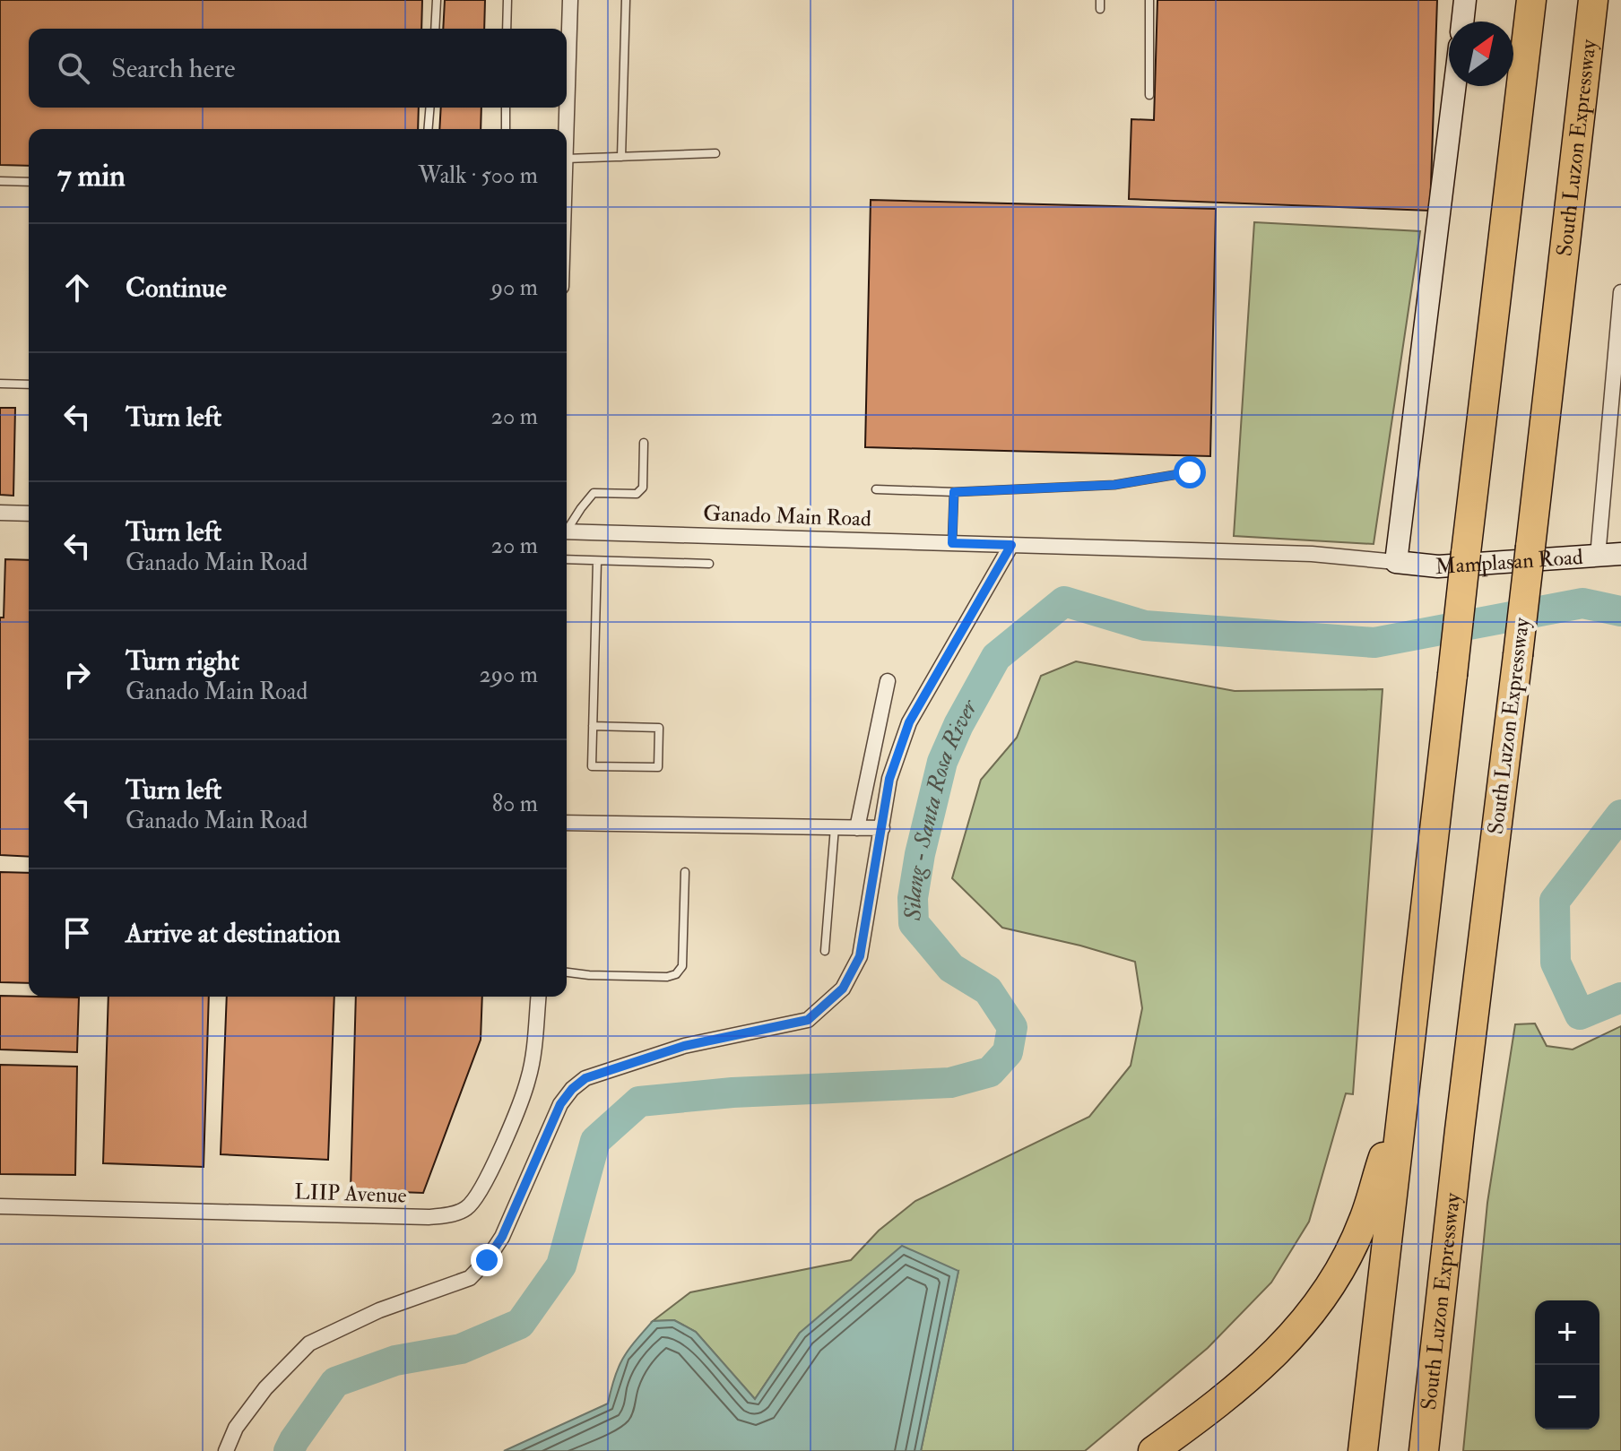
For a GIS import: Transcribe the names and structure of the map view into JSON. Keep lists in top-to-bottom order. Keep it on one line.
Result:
{"streets":{"highway":["South Luzon Expressway"],"street":["Ganado Main Road","Mamplasan Road","LIIP Avenue"]},"crossings":[["Ganado Main Road","Mamplasan Road"]],"water":["Silang - Santa Rosa River"],"north":"top right","page":{"search":"Search here","heading":["7 min","Walk · 500 m"],"list":[["Continue","90 m"],["Turn left","20 m"],["Turn left","Ganado Main Road","20 m"],["Turn right","Ganado Main Road","290 m"],["Turn left","Ganado Main Road","80 m"],"Arrive at destination"],"map_buttons":["+","−"]}}
